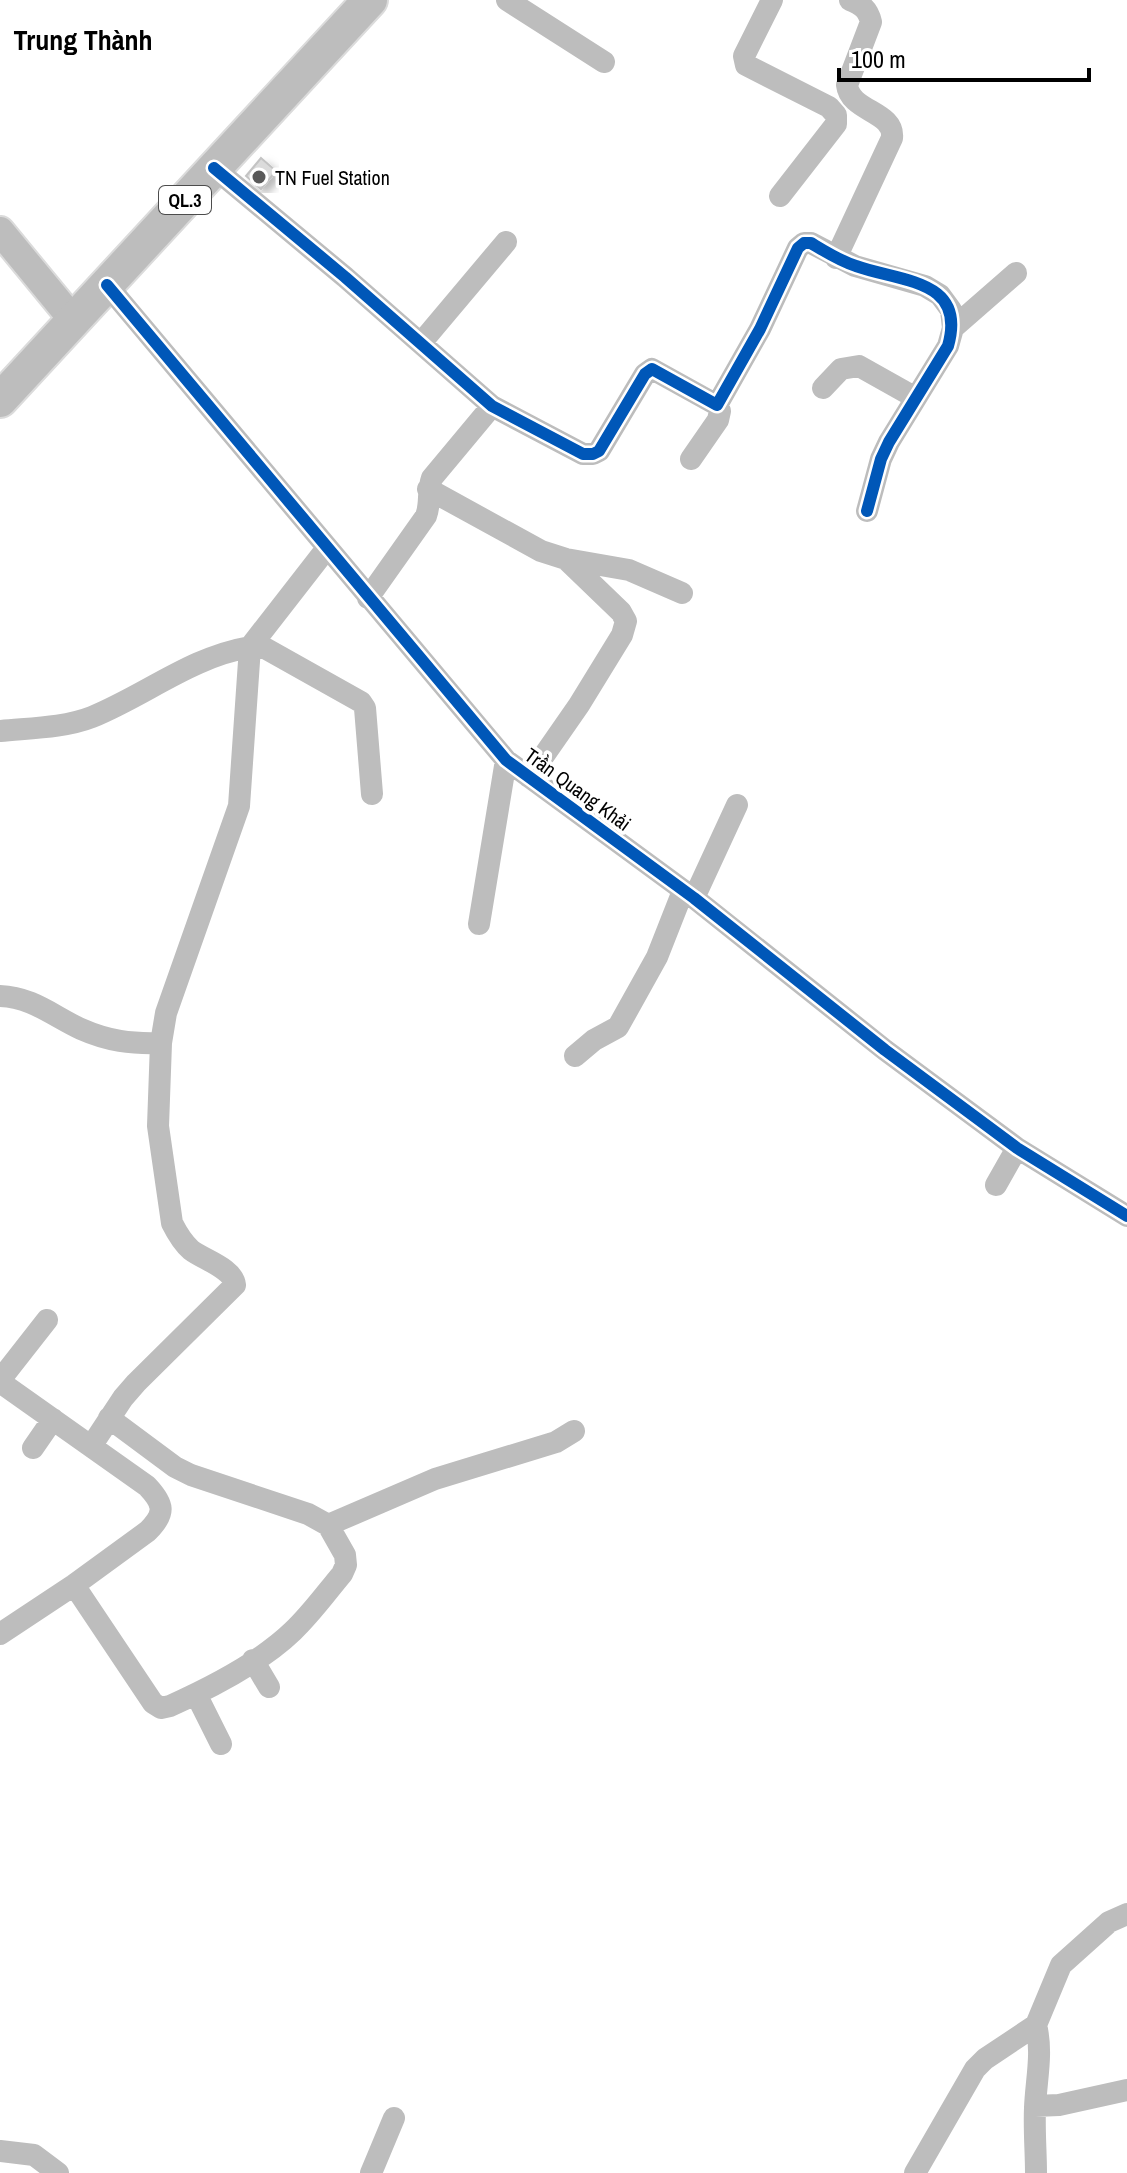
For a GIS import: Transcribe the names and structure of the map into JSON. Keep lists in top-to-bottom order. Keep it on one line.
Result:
{"streets":{"highway":["QL.3"],"street":["Trần Quang Khải"]},"crossings":[["QL.3","Trần Quang Khải"]],"districts":["Trung Thành"],"places":["TN Fuel Station"],"scale_bar":"100 m"}
